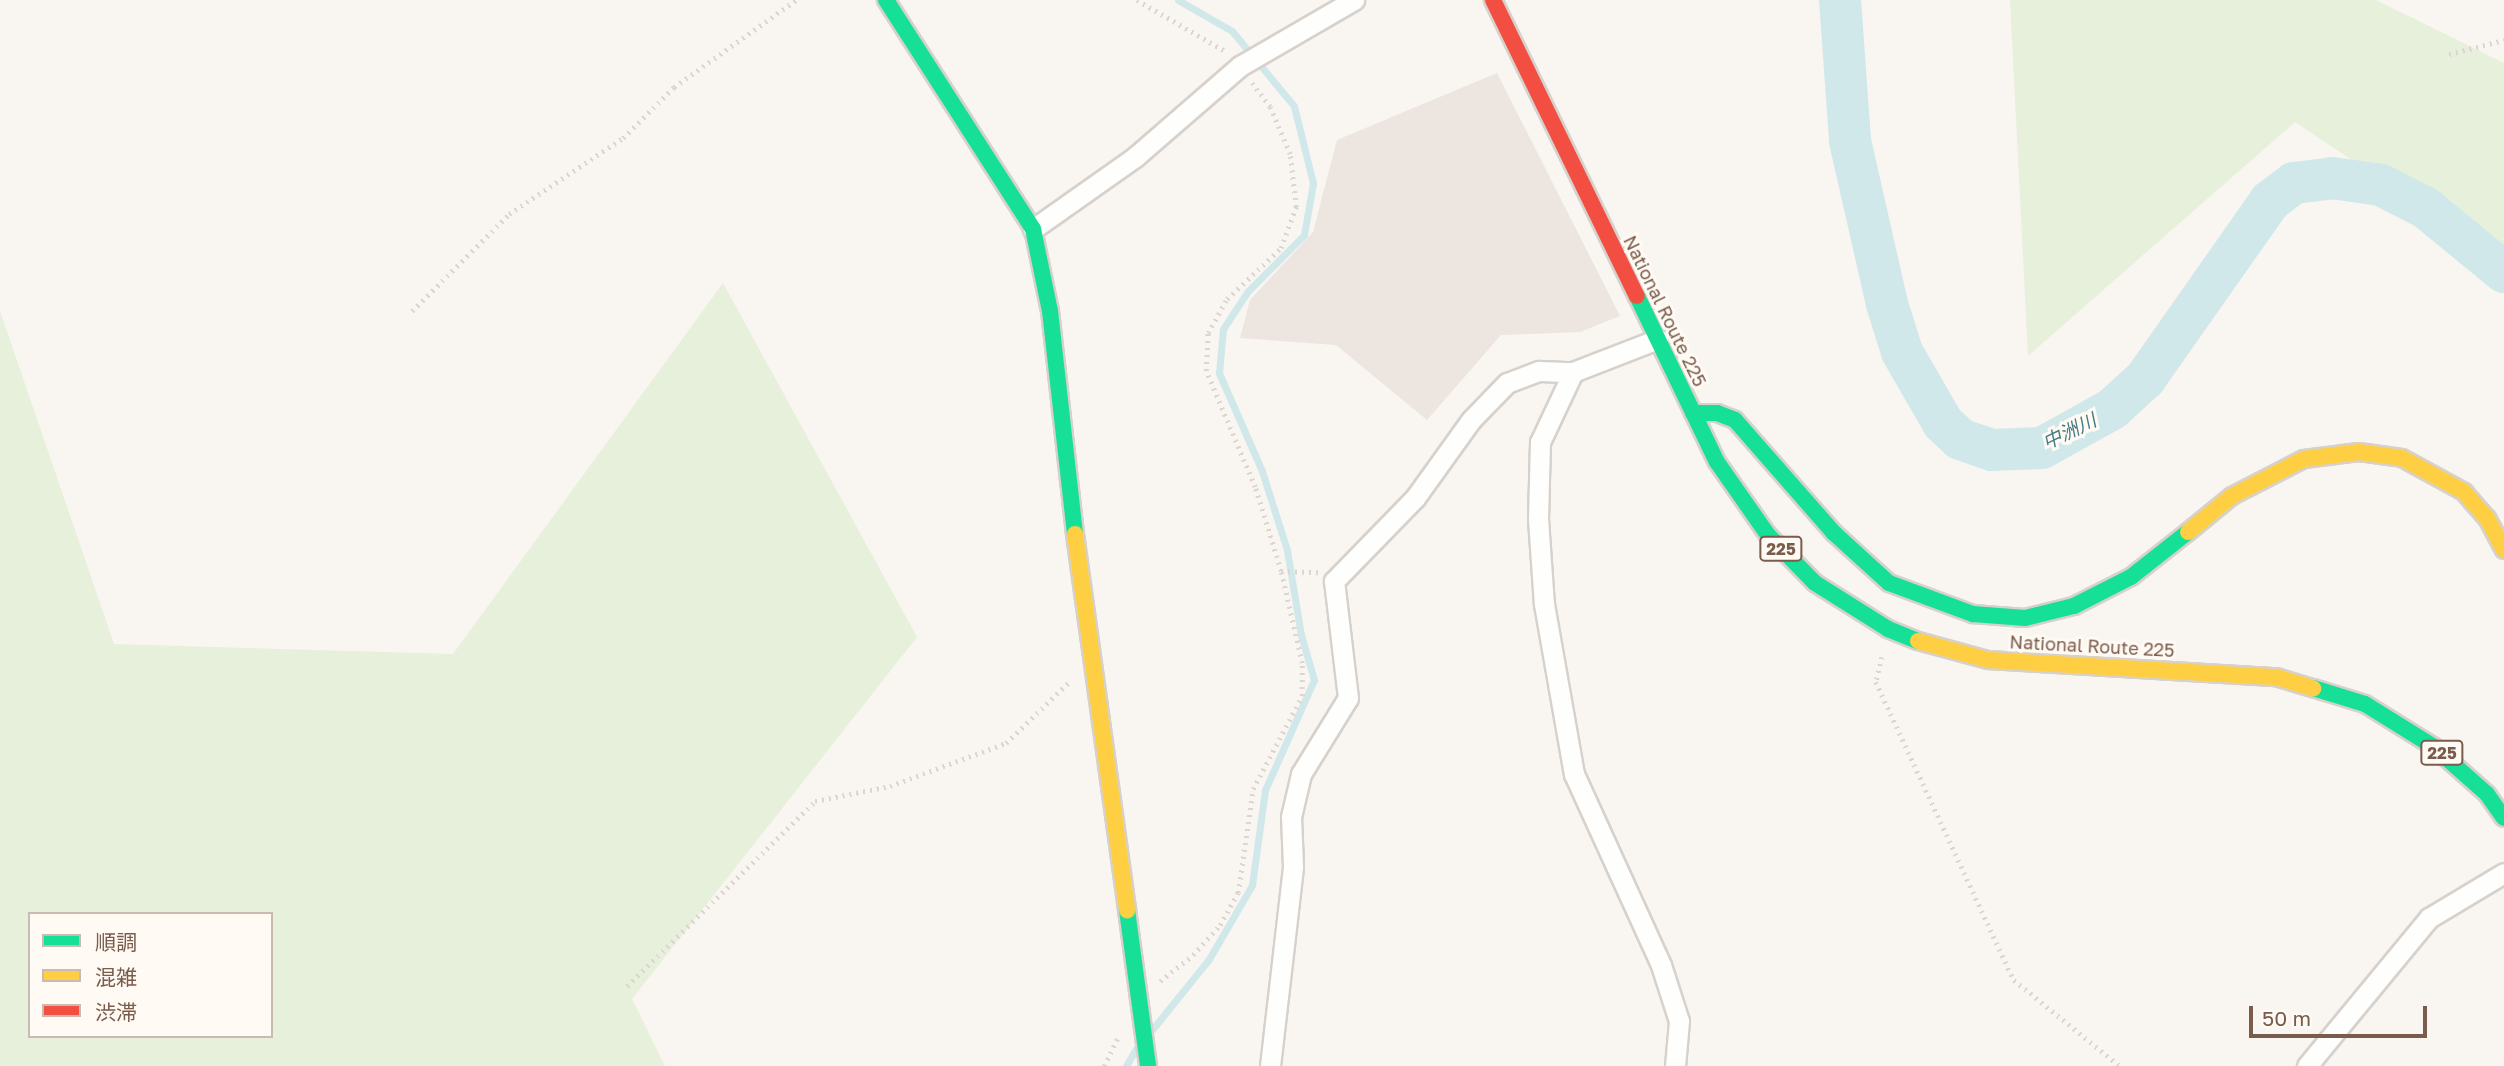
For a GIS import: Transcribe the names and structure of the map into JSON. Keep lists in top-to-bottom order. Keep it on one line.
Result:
{"streets":{"main road":["National Route 225","225"]},"water":["中洲川"],"legend":["順調","混雑","渋滞"],"scale_bar":"50 m"}
